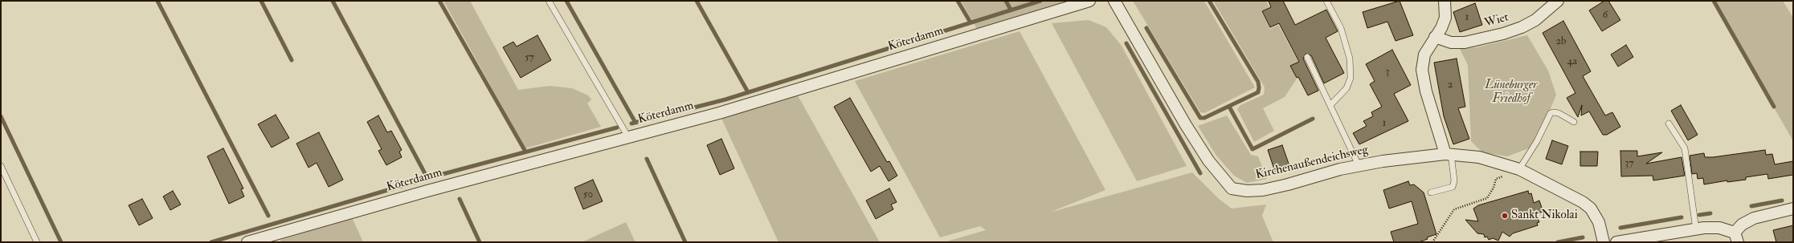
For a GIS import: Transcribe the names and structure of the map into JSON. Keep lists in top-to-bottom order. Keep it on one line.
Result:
{"streets":{"street":["Wiet","Köterdamm","Kirchenaußendeichsweg"]},"parks":["Lüneburger Friedhof"],"places":["Sankt Nikolai"],"house_numbers":["6","1","2b","57","4a","3","2","1","37","50"]}
